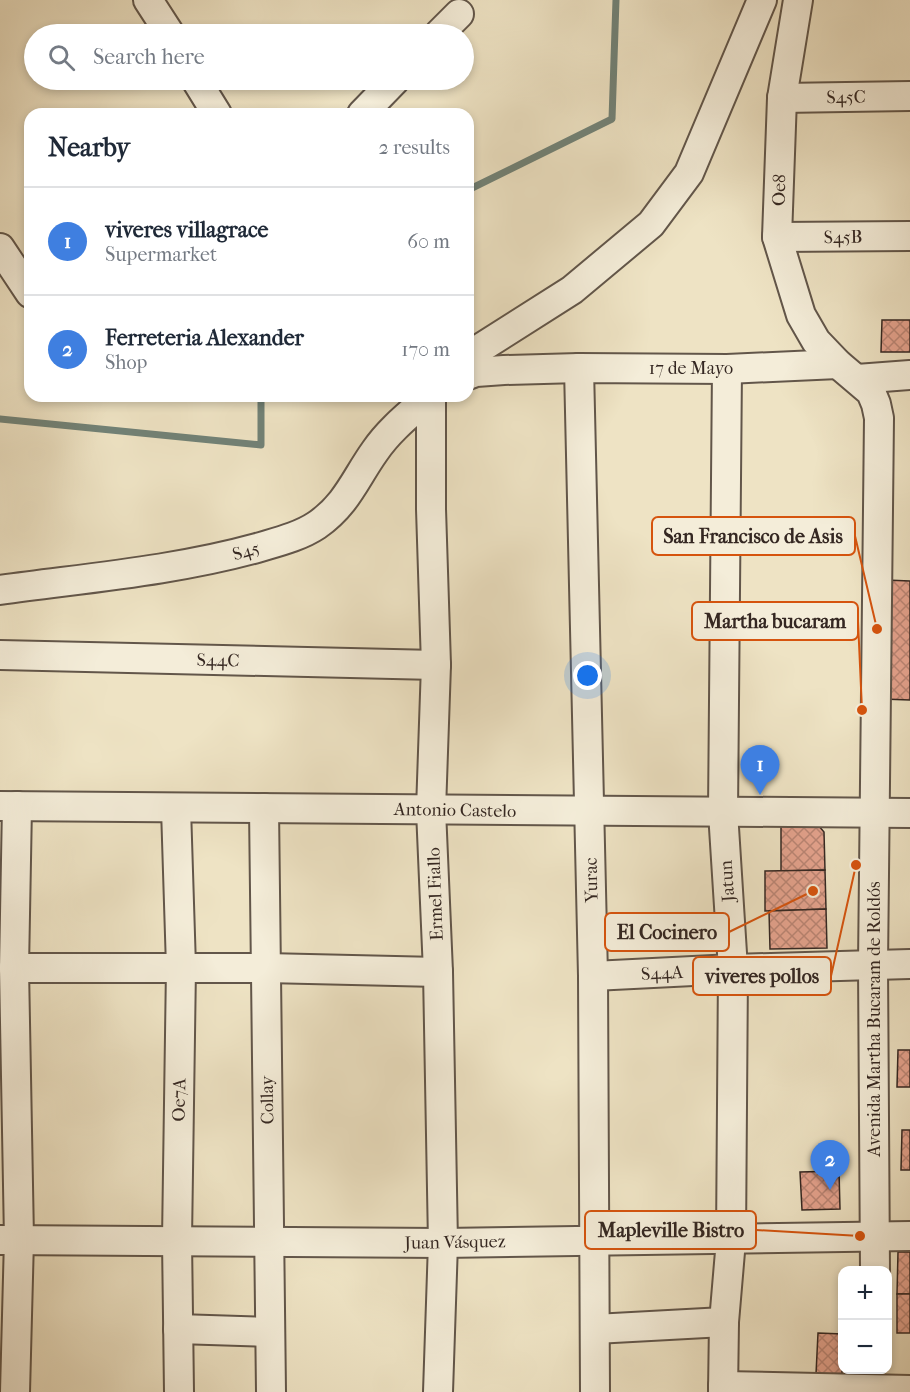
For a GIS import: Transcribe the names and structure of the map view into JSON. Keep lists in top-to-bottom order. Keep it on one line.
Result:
{"streets":{"street":["S45C","Oe8","S45B","17 de Mayo","S45","S44C","Antonio Castelo","Yurac","Jatun","Ermel Fiallo","S44A","Avenida Martha Bucaram de Roldós","Oe7A","Collay","Juan Vásquez"]},"crossings":[["S45C","Oe8"],["Oe8","S45B"],["Oe8","17 de Mayo"],["Oe8","Avenida Martha Bucaram de Roldós"],["17 de Mayo","Yurac"],["17 de Mayo","Jatun"],["17 de Mayo","Avenida Martha Bucaram de Roldós"],["S44C","Ermel Fiallo"],["Antonio Castelo","Yurac"],["Antonio Castelo","Jatun"],["Antonio Castelo","Ermel Fiallo"],["Antonio Castelo","Avenida Martha Bucaram de Roldós"],["Antonio Castelo","Oe7A"],["Antonio Castelo","Collay"],["Yurac","S44A"],["Yurac","Juan Vásquez"],["Jatun","S44A"],["Jatun","Juan Vásquez"],["Ermel Fiallo","Juan Vásquez"],["S44A","Avenida Martha Bucaram de Roldós"],["Avenida Martha Bucaram de Roldós","Juan Vásquez"],["Oe7A","Juan Vásquez"],["Collay","Juan Vásquez"]],"places":["San Francisco de Asis","Martha bucaram","viveres pollos","El Cocinero","Mapleville Bistro"],"page":{"search":"Search here","heading":["Nearby","2 results"],"list":[{"mark":"1","name":"viveres villagrace","note":"Supermarket","value":"60 m"},{"mark":"2","name":"Ferreteria Alexander","note":"Shop","value":"170 m"}],"pins":["1","2"],"map_buttons":["+","−"]}}
